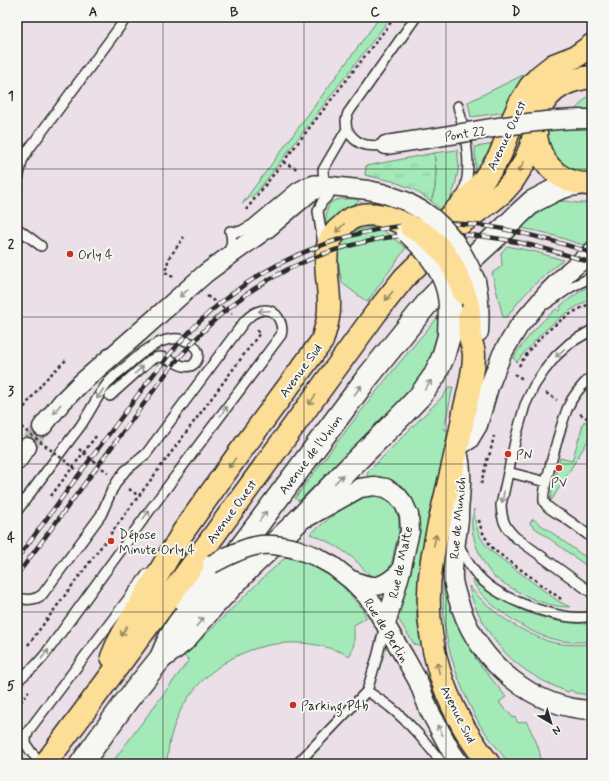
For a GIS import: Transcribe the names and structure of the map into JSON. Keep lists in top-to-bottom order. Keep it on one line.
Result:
{"streets":{"main road":["Avenue Ouest","Avenue Sud"],"street":["Pont 22","Avenue de l'Union","Rue de Munich","Rue de Malte","Rue de Berlin"]},"crossings":[["Avenue Ouest","Avenue Sud"],["Avenue Ouest","Rue de Berlin"],["Avenue Sud","Rue de Munich"],["Rue de Malte","Rue de Berlin"]],"one_way":["Rue de Berlin"],"places":["Orly 4","PN","PV","Dépose Minute Orly 4","Parking P4b"],"north":"bottom right","grid":{"columns":["A","B","C","D"],"rows":["1","2","3","4","5"]}}
